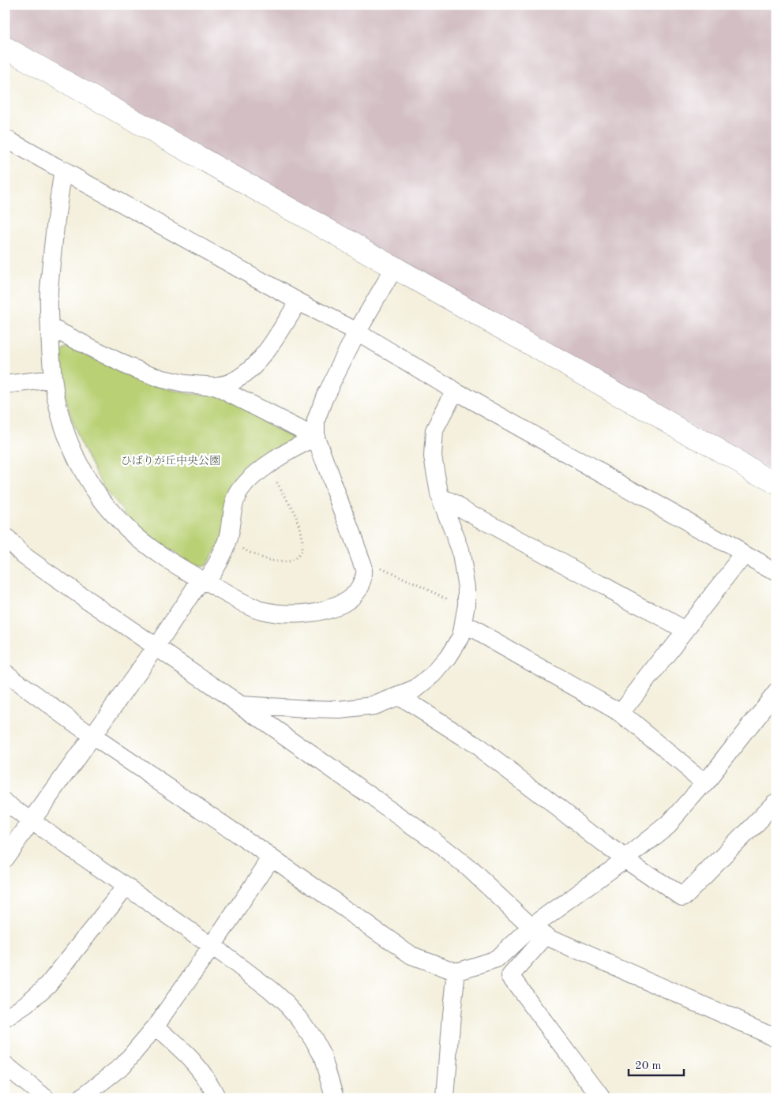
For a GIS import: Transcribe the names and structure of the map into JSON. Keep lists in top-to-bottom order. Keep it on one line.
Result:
{"parks":["ひばりが丘中央公園"],"scale_bar":"20 m"}
